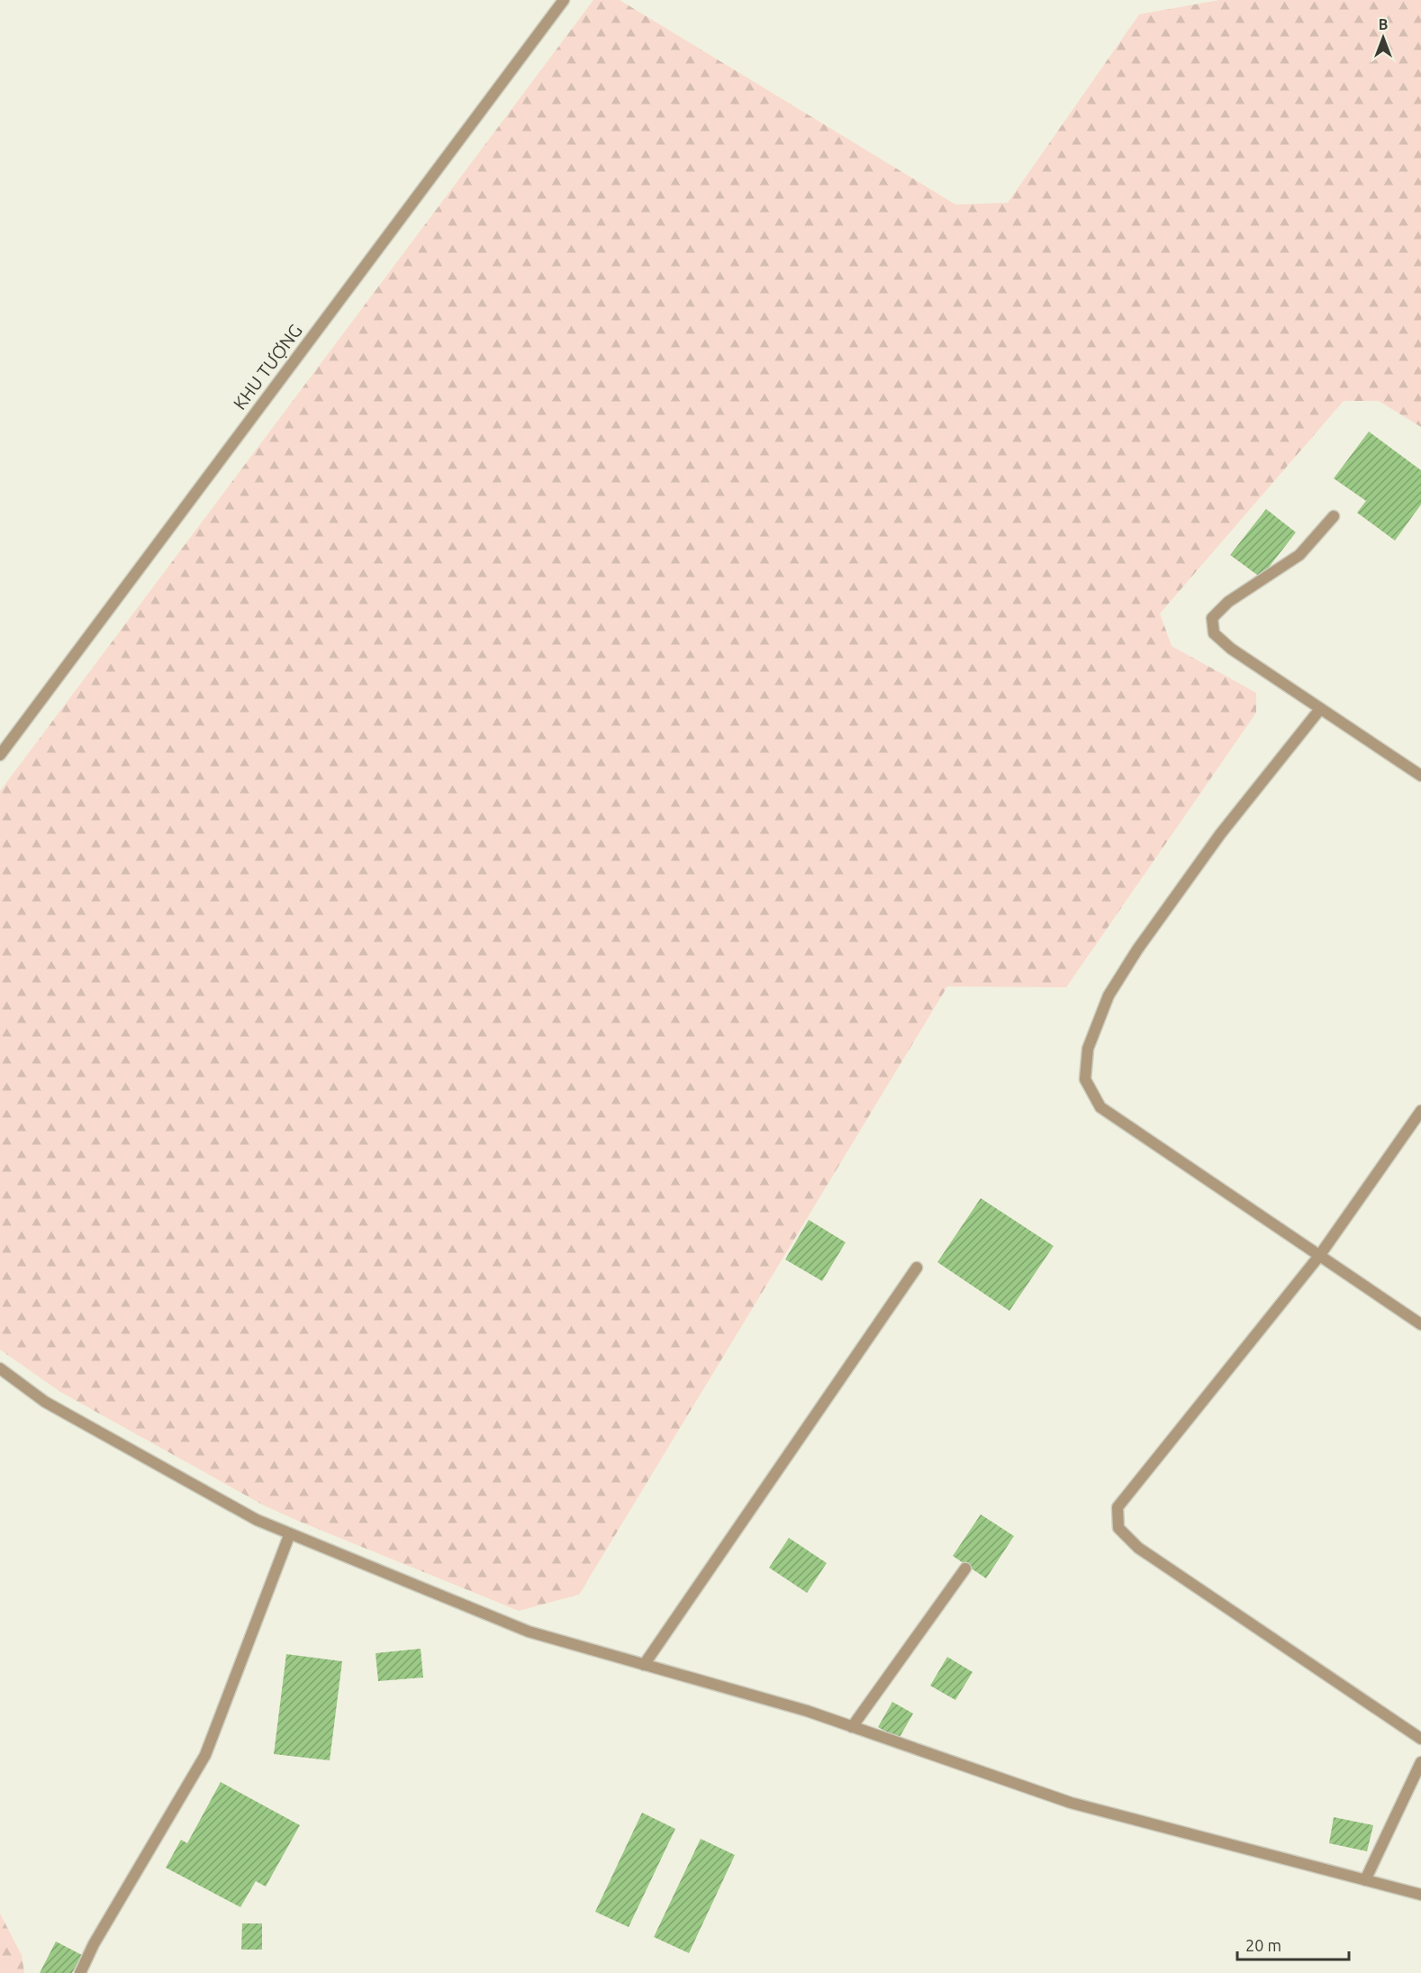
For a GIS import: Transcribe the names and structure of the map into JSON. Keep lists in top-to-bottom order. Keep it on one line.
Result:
{"streets":{"street":["KHU TƯỢNG"]},"scale_bar":"20 m","north":"top"}
